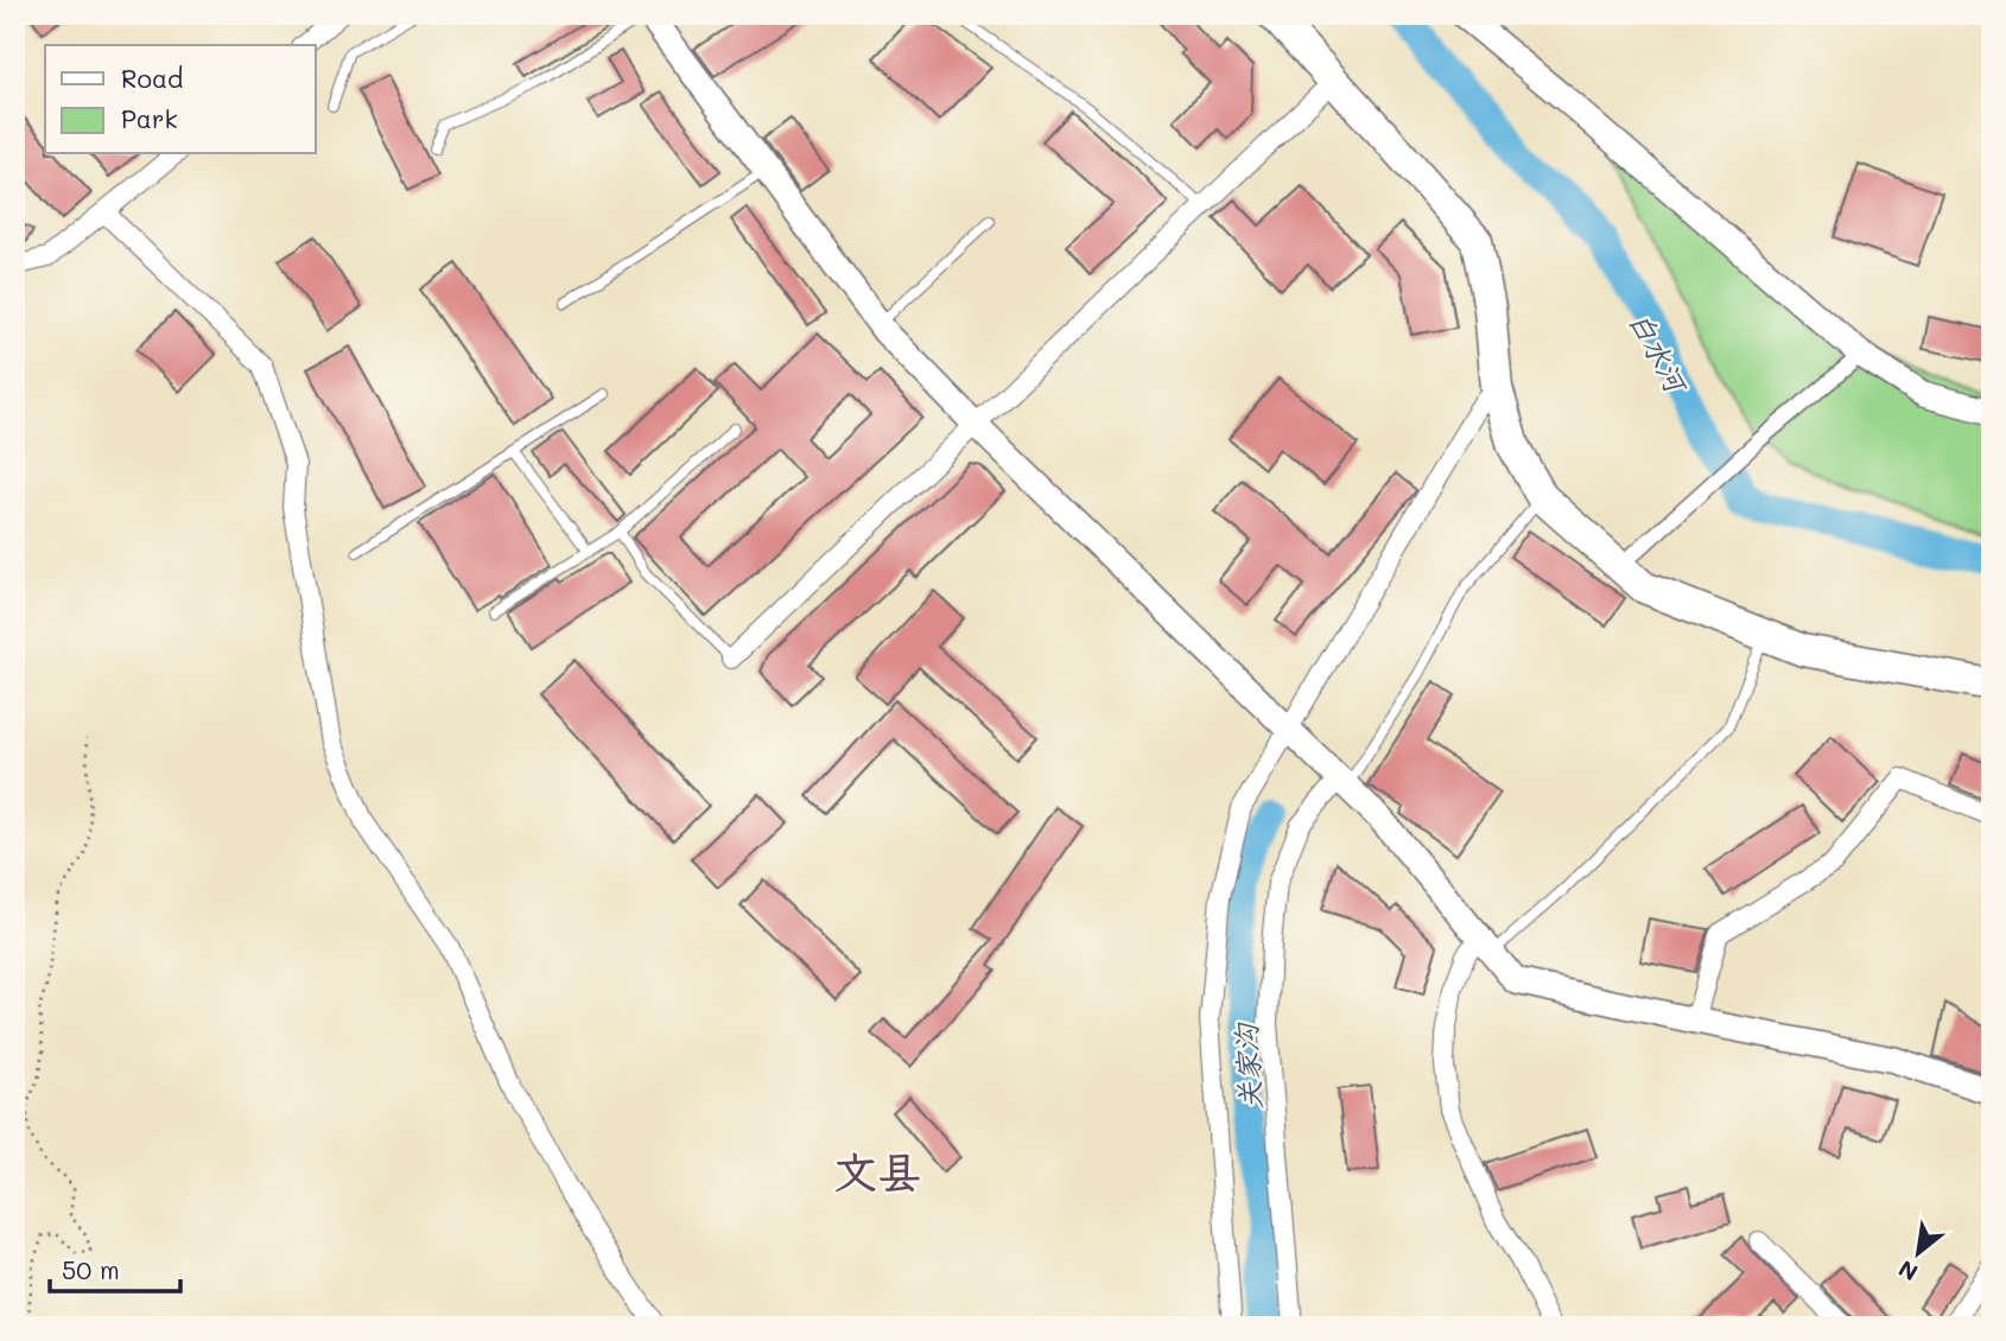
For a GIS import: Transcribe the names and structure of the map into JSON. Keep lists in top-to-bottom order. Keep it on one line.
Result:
{"districts":["文县"],"water":["白水河","关家沟"],"legend":["Road","Park"],"scale_bar":"50 m","north":"bottom left"}
